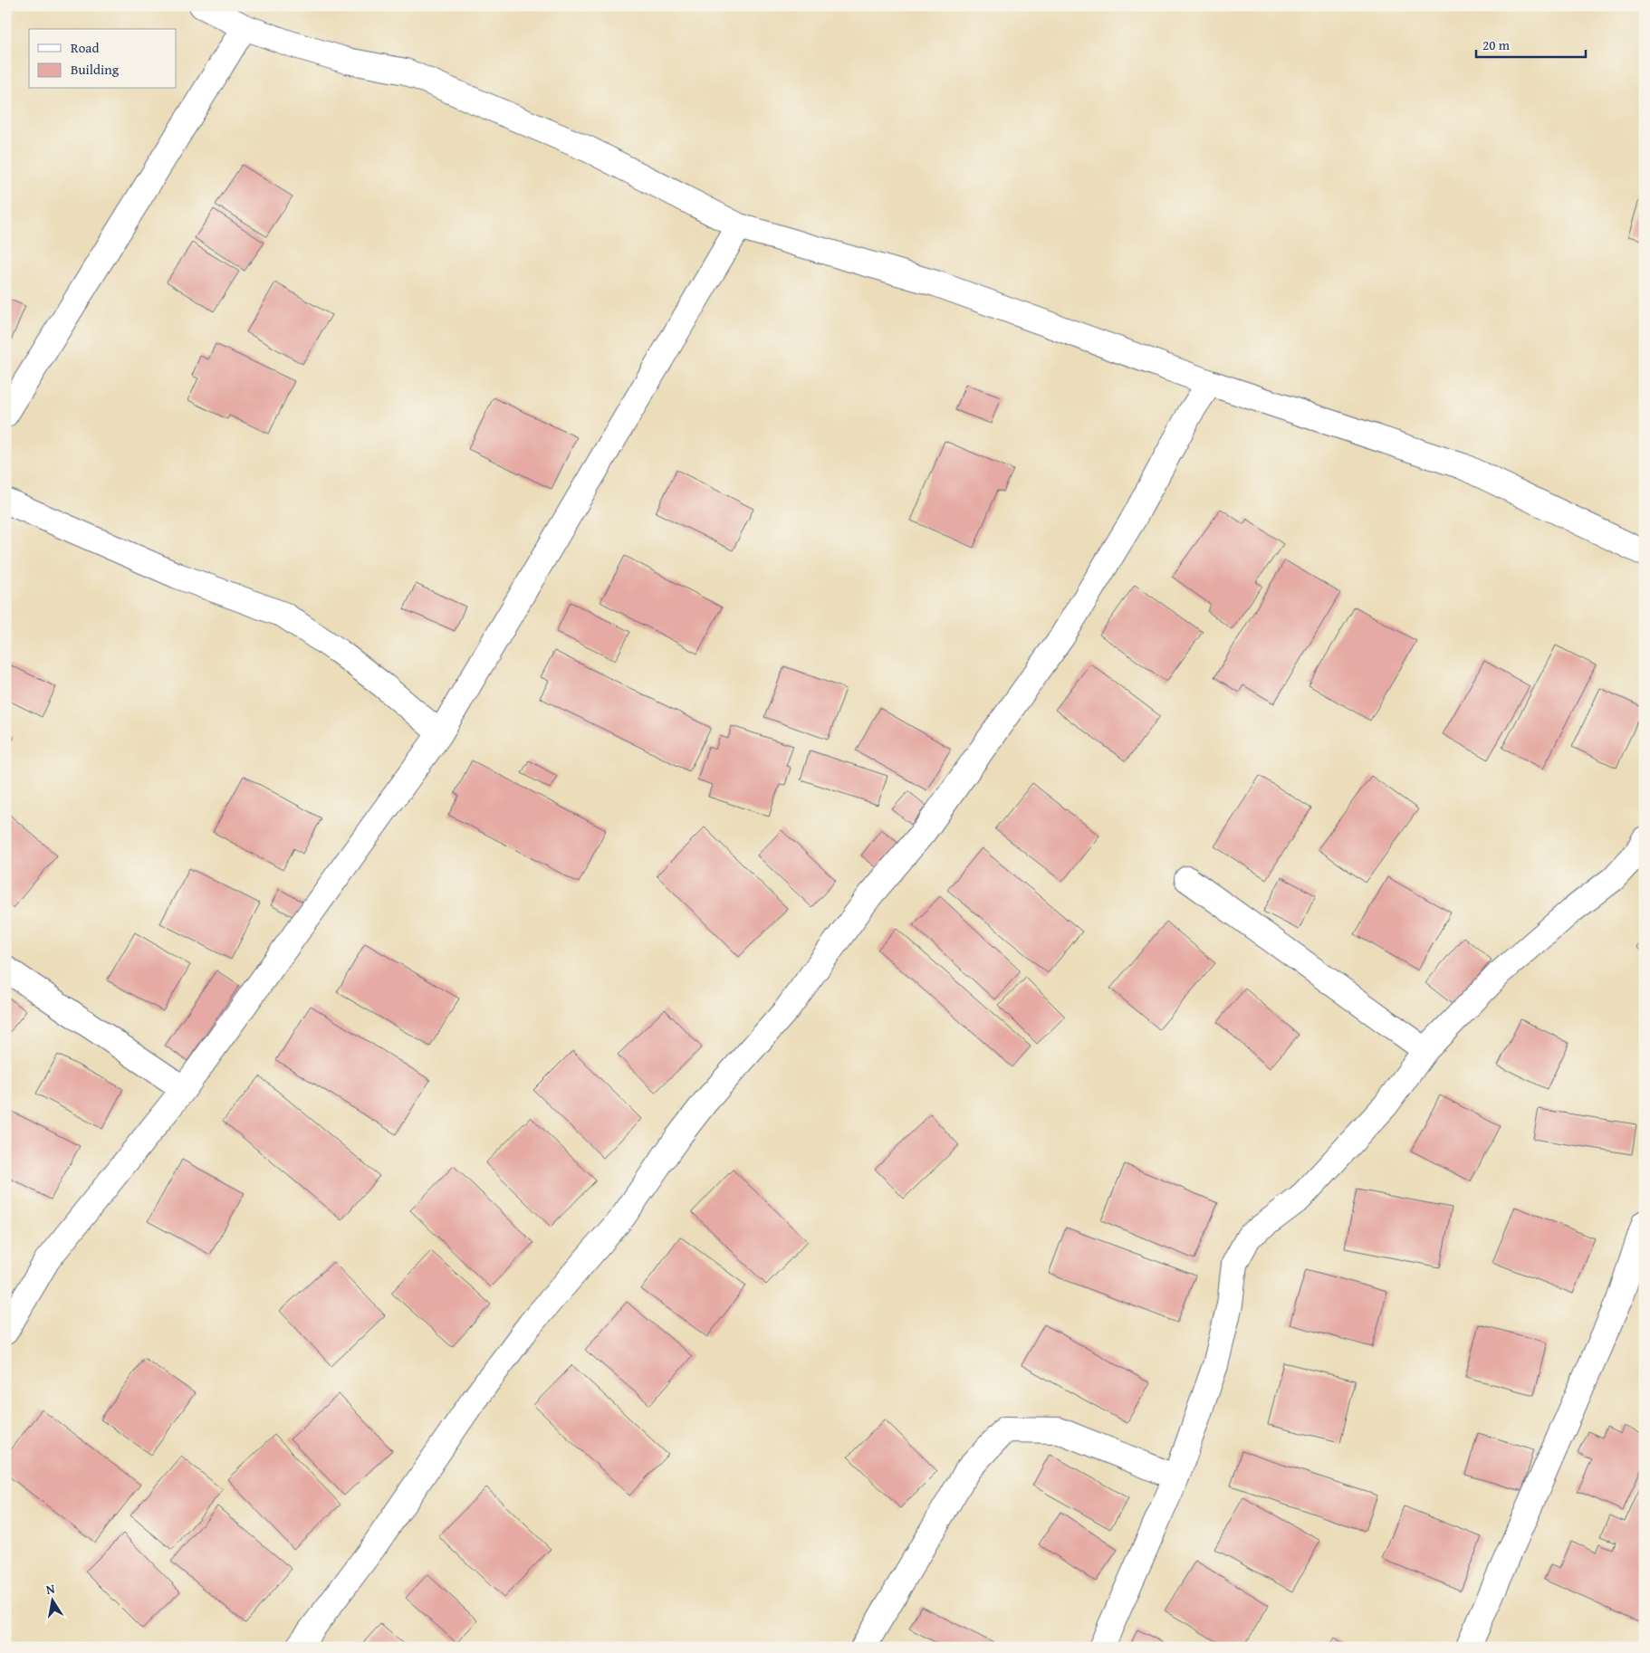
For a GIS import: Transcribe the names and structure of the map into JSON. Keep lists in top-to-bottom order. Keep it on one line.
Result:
{"legend":["Road","Building"],"scale_bar":"20 m","north":"top"}
